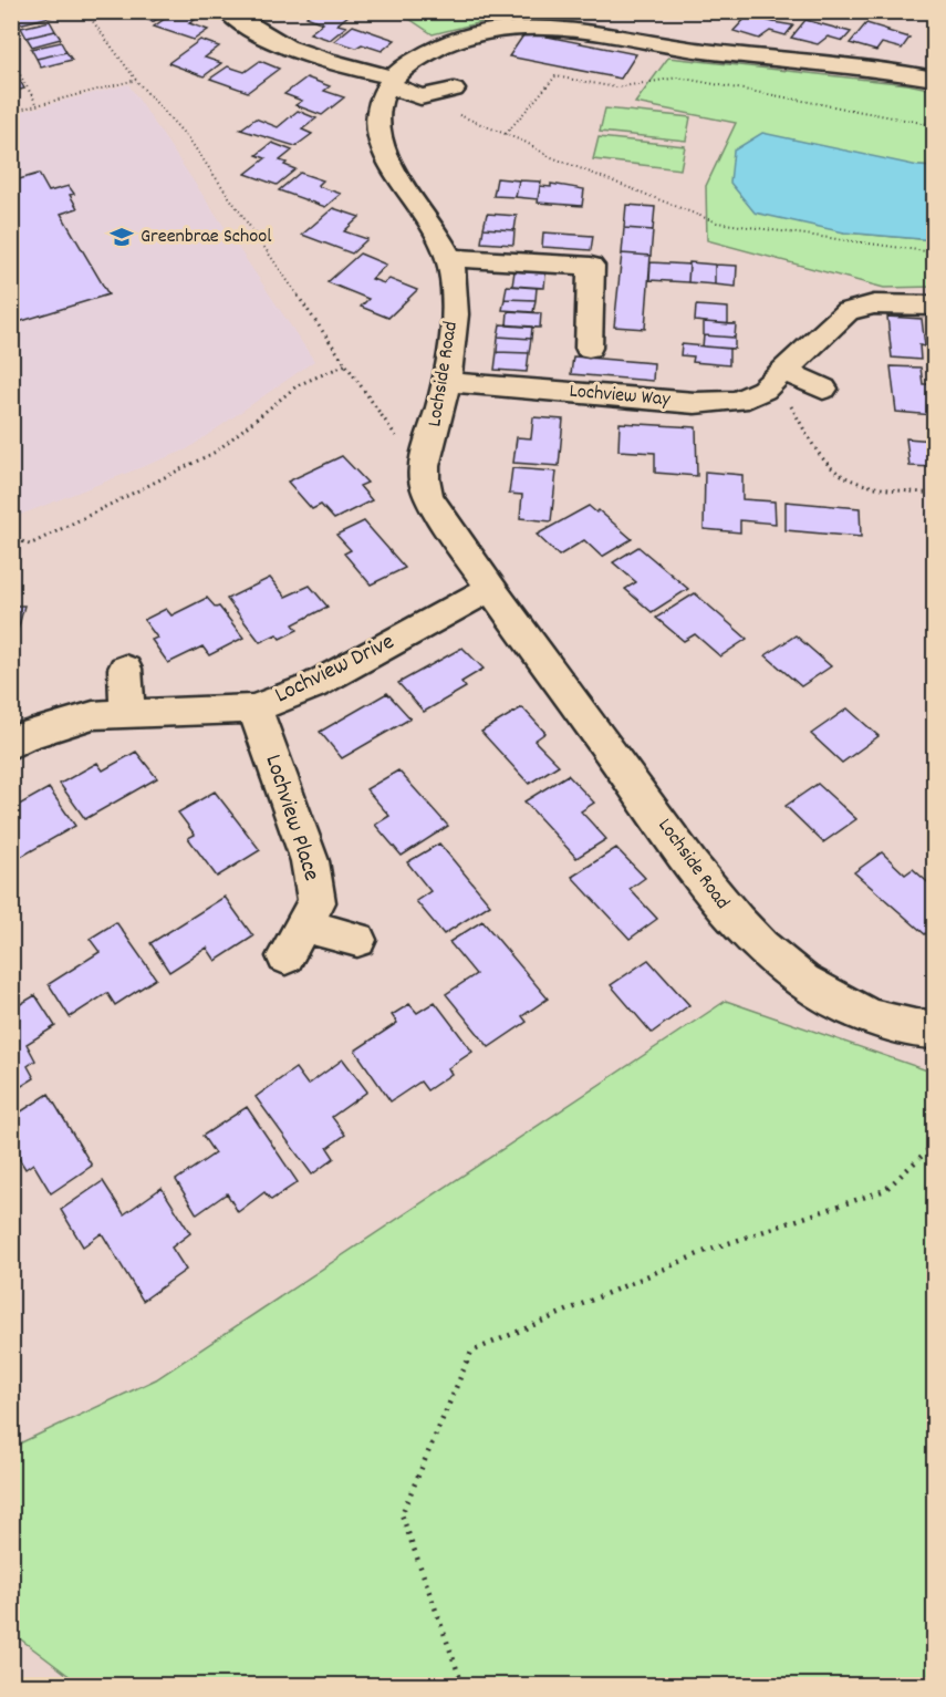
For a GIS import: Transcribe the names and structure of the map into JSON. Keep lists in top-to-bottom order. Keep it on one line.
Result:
{"streets":{"street":["Lochside Road","Lochview Way","Lochview Drive","Lochview Place"]},"crossings":[["Lochside Road","Lochview Way"],["Lochside Road","Lochview Drive"],["Lochview Drive","Lochview Place"]],"places":{"school or university":["Greenbrae School"]}}
